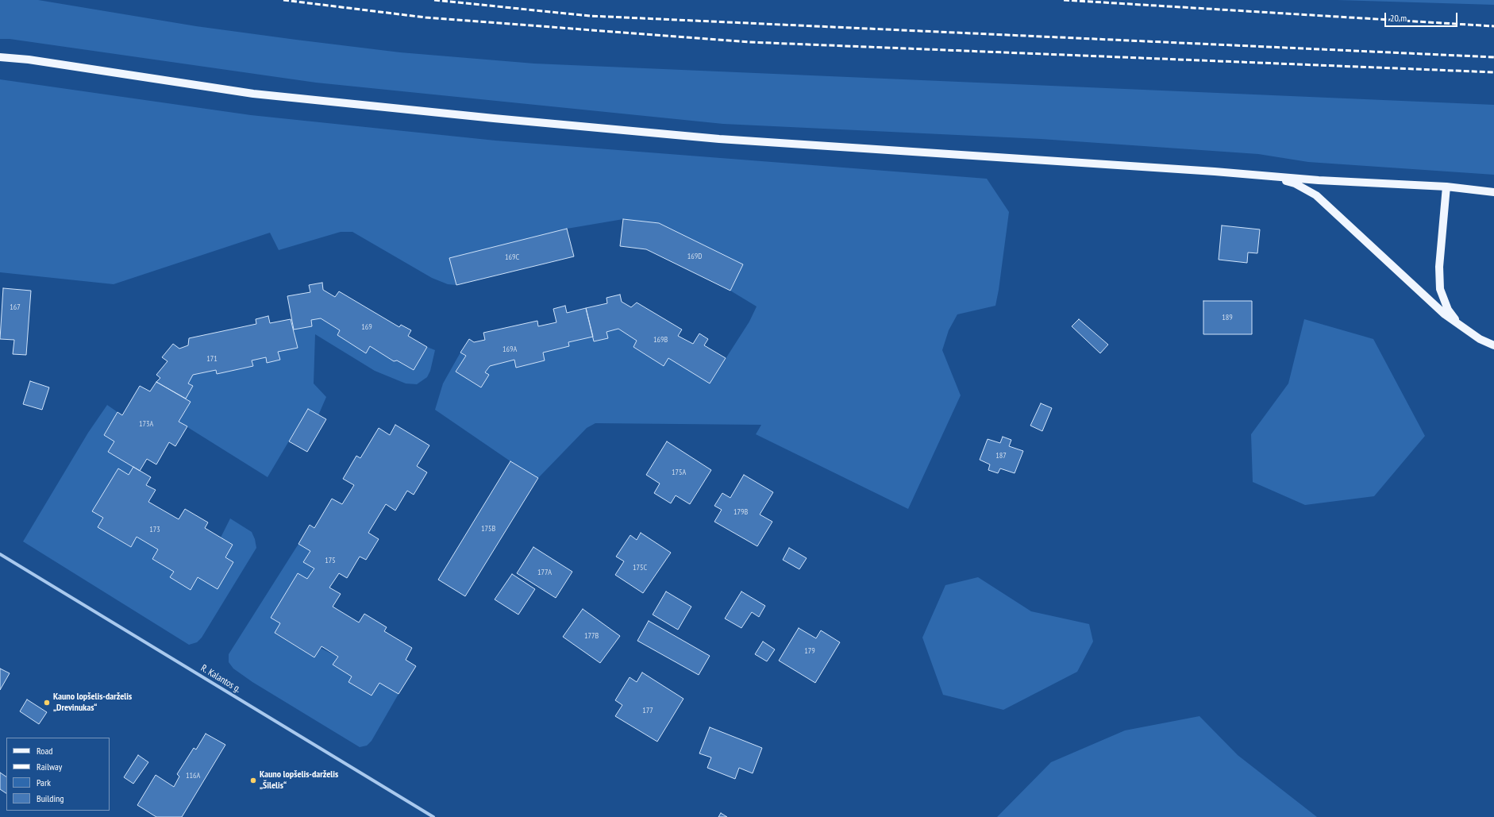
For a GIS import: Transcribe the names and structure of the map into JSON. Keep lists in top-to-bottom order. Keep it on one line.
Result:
{"streets":{"street":["R. Kalantos g."]},"places":["Kauno lopšelis-darželis „Drevinukas“","Kauno lopšelis-darželis „Šilelis“"],"house_numbers":["169D","169C","167","189","169","169B","169A","171","173A","187","175A","179B","175B","173","175","175C","177A","177B","179","177","116A"],"legend":["Road","Railway","Park","Building"],"scale_bar":"20 m"}
